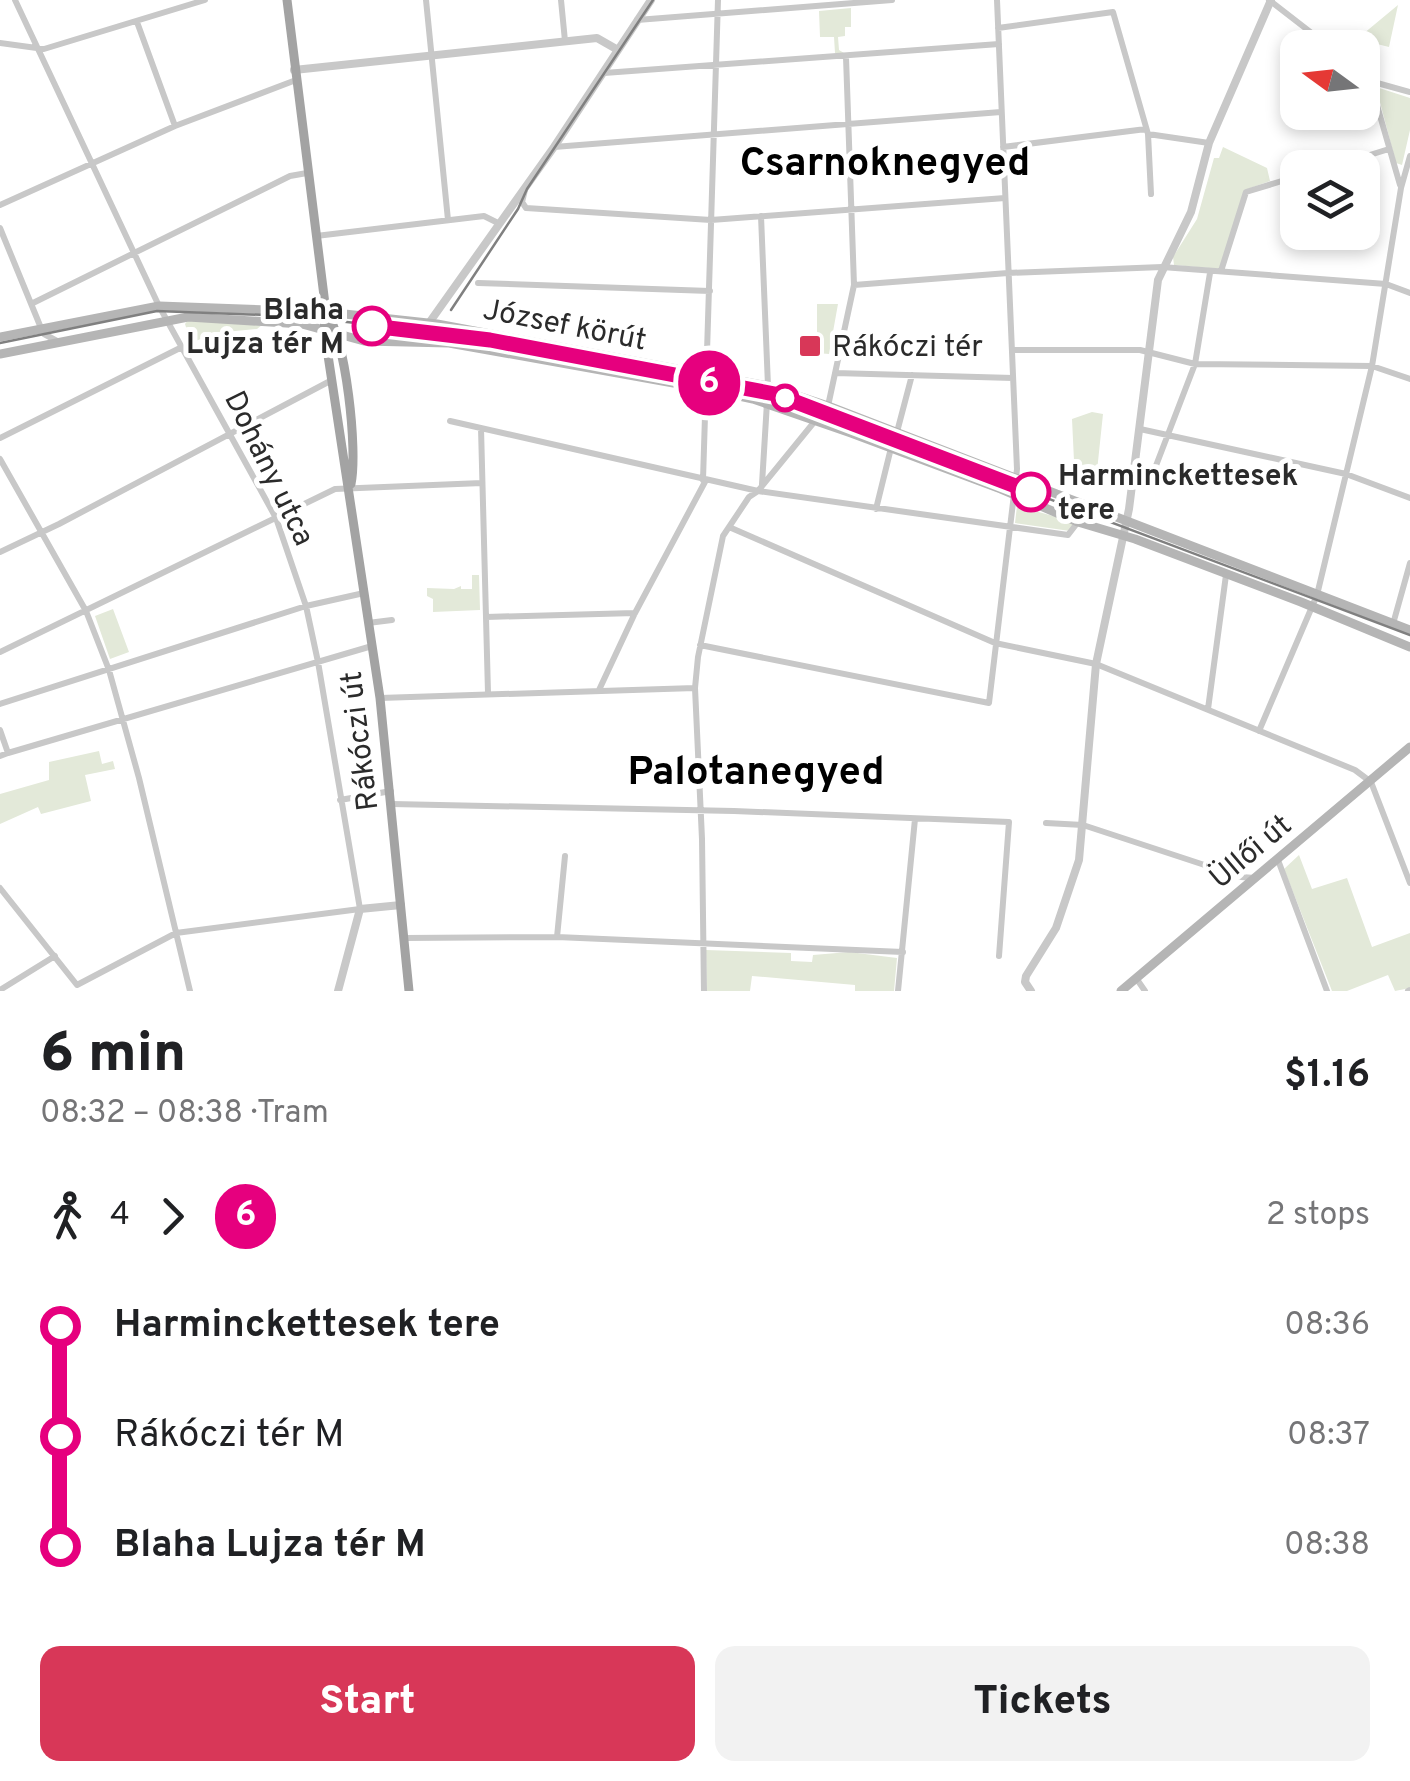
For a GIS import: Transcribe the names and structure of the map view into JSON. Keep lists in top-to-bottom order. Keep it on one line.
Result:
{"streets":{"main road":["József körút","Rákóczi út","Üllői út"],"street":["Dohány utca"]},"crossings":[["József körút","Dohány utca"],["József körút","Rákóczi út"]],"districts":["Csarnoknegyed","Palotanegyed"],"places":{"other":["Blaha Lujza tér M","Harminckettesek tere"],"transit":["Rákóczi tér"]},"lines":["tram line 6"],"north":"left","page":{"on_map":"6","heading":["6 min","08:32 – 08:38 · Tram","$1.16"],"legs":["4","6","2 stops"],"list":[{"name":"Harminckettesek tere","value":"08:36"},{"name":"Rákóczi tér M","value":"08:37"},{"name":"Blaha Lujza tér M","value":"08:38"}],"buttons":["Start","Tickets"]}}
